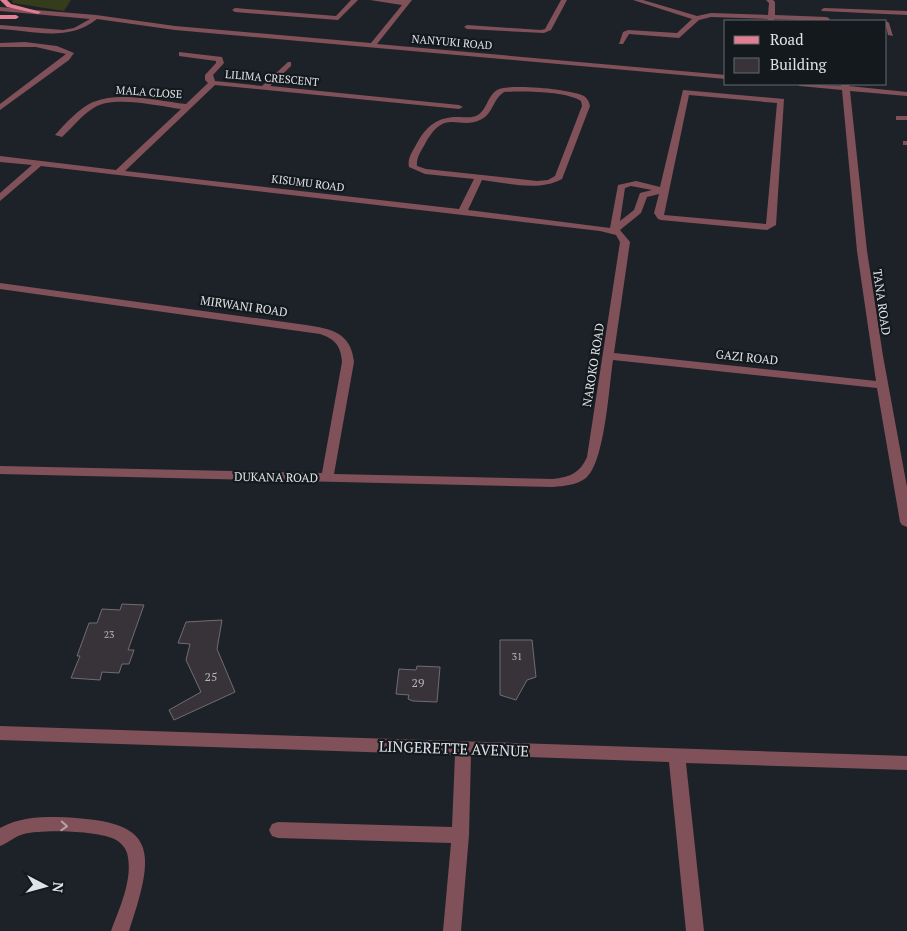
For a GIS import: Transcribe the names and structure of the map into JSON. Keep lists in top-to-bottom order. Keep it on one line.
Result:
{"streets":{"street":["NANYUKI ROAD","LILIMA CRESCENT","MALA CLOSE","KISUMU ROAD","TANA ROAD","MIRWANI ROAD","GAZI ROAD","NAROKO ROAD","DUKANA ROAD","LINGERETTE AVENUE"]},"crossings":[["LILIMA CRESCENT","MALA CLOSE"],["LILIMA CRESCENT","KISUMU ROAD"],["KISUMU ROAD","NAROKO ROAD"],["TANA ROAD","GAZI ROAD"],["MIRWANI ROAD","DUKANA ROAD"],["GAZI ROAD","NAROKO ROAD"],["NAROKO ROAD","DUKANA ROAD"]],"house_numbers":["23","31","25","29"],"legend":["Road","Building"],"north":"right"}
